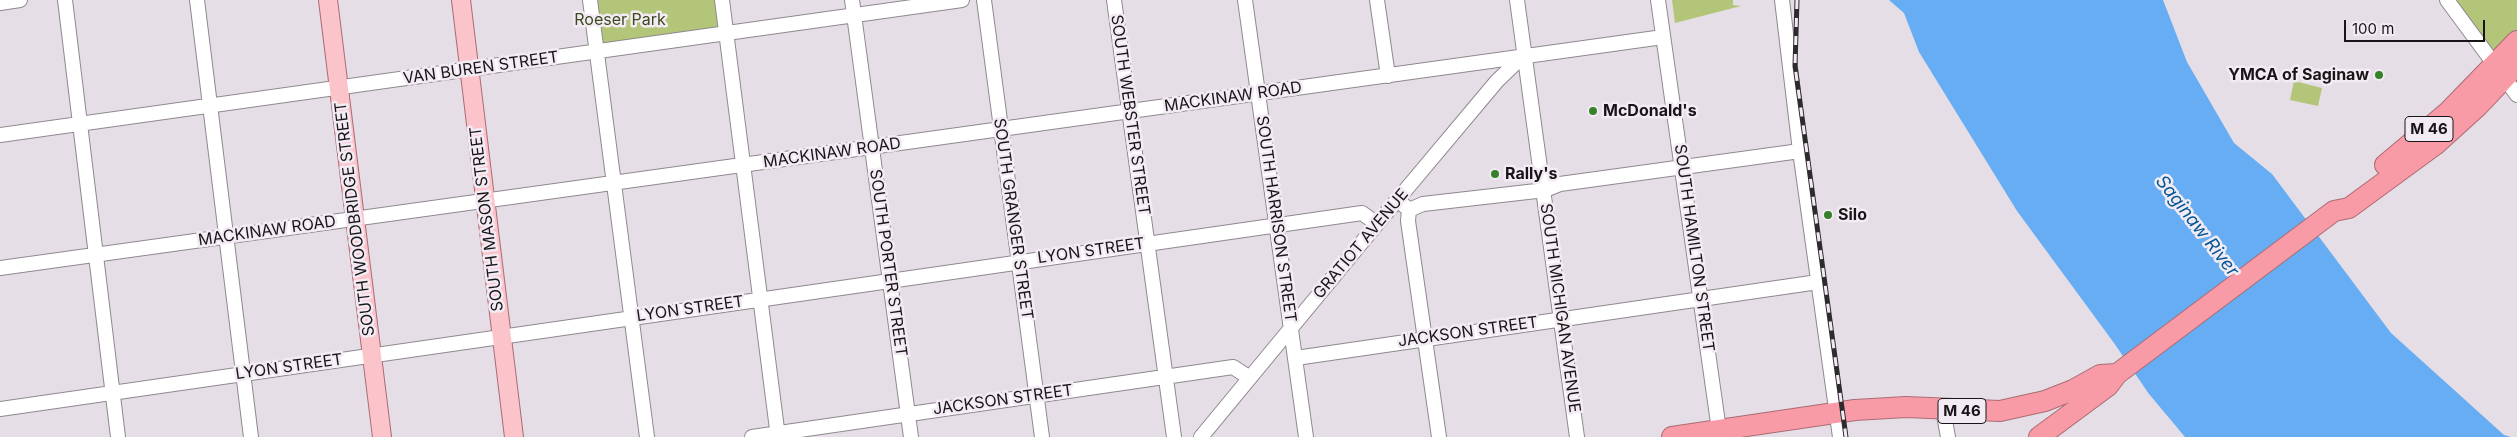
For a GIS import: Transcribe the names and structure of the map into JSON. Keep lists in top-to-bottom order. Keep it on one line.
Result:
{"streets":{"highway":["M 46"],"main road":["SOUTH WOODBRIDGE STREET","SOUTH MASON STREET"],"street":["VAN BUREN STREET","MACKINAW ROAD","SOUTH WEBSTER STREET","SOUTH GRANGER STREET","SOUTH HARRISON STREET","GRATIOT AVENUE","SOUTH HAMILTON STREET","LYON STREET","SOUTH PORTER STREET","SOUTH MICHIGAN AVENUE","JACKSON STREET"]},"crossings":[["VAN BUREN STREET","SOUTH WOODBRIDGE STREET"],["VAN BUREN STREET","SOUTH MASON STREET"],["VAN BUREN STREET","SOUTH PORTER STREET"],["MACKINAW ROAD","SOUTH WEBSTER STREET"],["MACKINAW ROAD","SOUTH WOODBRIDGE STREET"],["MACKINAW ROAD","SOUTH MASON STREET"],["MACKINAW ROAD","SOUTH GRANGER STREET"],["MACKINAW ROAD","SOUTH HARRISON STREET"],["MACKINAW ROAD","GRATIOT AVENUE"],["MACKINAW ROAD","SOUTH HAMILTON STREET"],["MACKINAW ROAD","SOUTH PORTER STREET"],["MACKINAW ROAD","SOUTH MICHIGAN AVENUE"],["SOUTH WEBSTER STREET","LYON STREET"],["SOUTH WEBSTER STREET","JACKSON STREET"],["M 46","SOUTH HAMILTON STREET"],["SOUTH WOODBRIDGE STREET","LYON STREET"],["SOUTH MASON STREET","LYON STREET"],["SOUTH GRANGER STREET","LYON STREET"],["SOUTH GRANGER STREET","JACKSON STREET"],["SOUTH HARRISON STREET","GRATIOT AVENUE"],["SOUTH HARRISON STREET","LYON STREET"],["SOUTH HARRISON STREET","JACKSON STREET"],["GRATIOT AVENUE","LYON STREET"],["GRATIOT AVENUE","SOUTH MICHIGAN AVENUE"],["GRATIOT AVENUE","JACKSON STREET"],["SOUTH HAMILTON STREET","JACKSON STREET"],["LYON STREET","SOUTH PORTER STREET"],["SOUTH PORTER STREET","JACKSON STREET"],["SOUTH MICHIGAN AVENUE","JACKSON STREET"]],"water":["Saginaw River"],"parks":["Roeser Park"],"places":["YMCA of Saginaw","McDonald's","Rally's","Silo"],"scale_bar":"100 m"}
